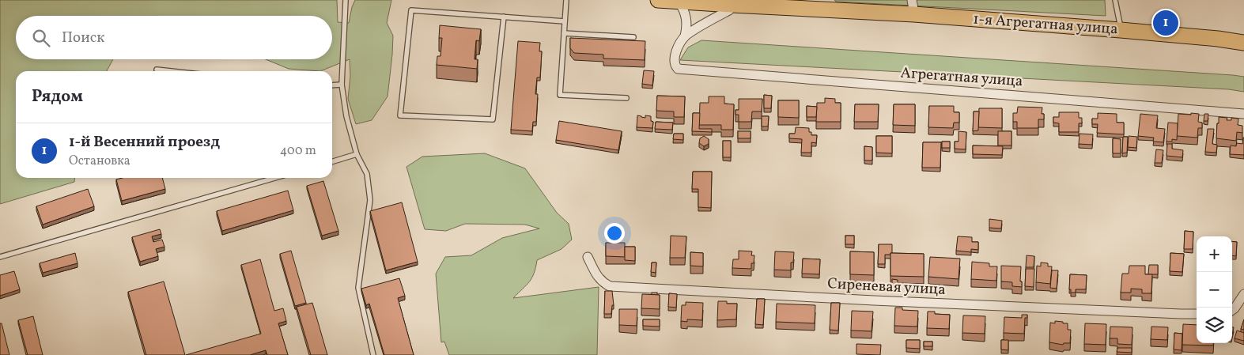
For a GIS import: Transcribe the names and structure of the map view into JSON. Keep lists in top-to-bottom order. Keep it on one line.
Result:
{"streets":{"main road":["1-я Агрегатная улица"],"street":["Агрегатная улица","Сиреневая улица"]},"page":{"pins":"1","search":"Поиск","heading":"Рядом","list":[{"mark":"1","name":"1-й Весенний проезд","note":"Остановка","value":"400 m"}],"map_buttons":["+","−"]}}
